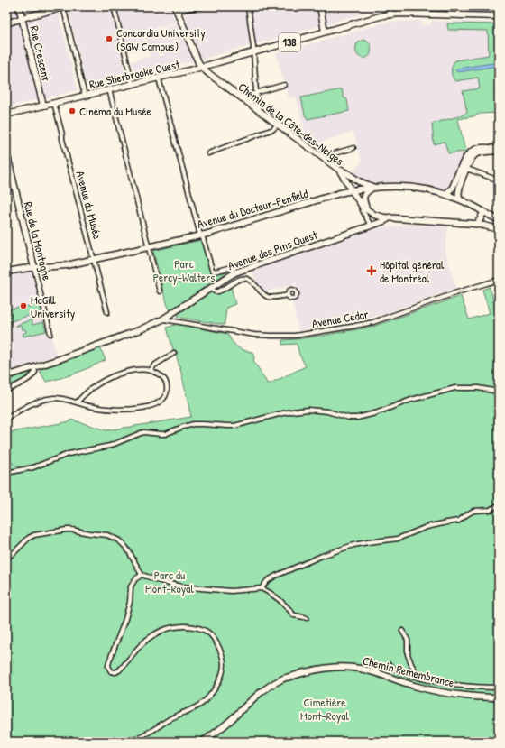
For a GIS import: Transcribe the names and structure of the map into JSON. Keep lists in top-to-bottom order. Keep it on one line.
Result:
{"streets":{"main road":["138","Rue Crescent","Rue Sherbrooke Ouest","Chemin de la Côte-des-Neiges","Avenue du Docteur-Penfield","Rue de la Montagne","Avenue des Pins Ouest","Chemin Remembrance"],"street":["Avenue du Musée","Avenue Cedar"]},"crossings":[["Rue Crescent","Rue Sherbrooke Ouest"],["Rue Sherbrooke Ouest","Chemin de la Côte-des-Neiges"],["Rue Sherbrooke Ouest","Avenue du Musée"],["Chemin de la Côte-des-Neiges","Avenue du Docteur-Penfield"],["Chemin de la Côte-des-Neiges","Avenue des Pins Ouest"],["Avenue du Musée","Avenue du Docteur-Penfield"],["Avenue du Docteur-Penfield","Rue de la Montagne"],["Avenue des Pins Ouest","Avenue Cedar"]],"parks":["Parc Percy-Walters","Parc du Mont-Royal","Cimetière Mont-Royal"],"places":{"other":["Concordia University (SGW Campus)","Cinéma du Musée","McGill University"],"health":["Hôpital général de Montréal"]}}
